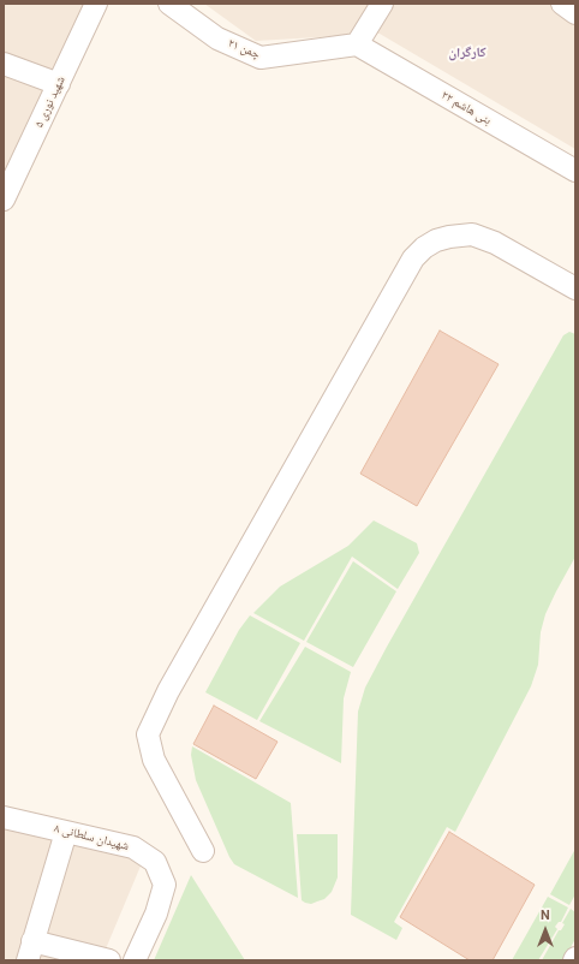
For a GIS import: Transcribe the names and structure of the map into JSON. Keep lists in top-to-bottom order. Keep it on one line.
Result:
{"streets":{"street":["چمن ۲۱","شهید نوری ۵","بنی هاشم ۲۲","شهیدان سلطانی ۸"]},"crossings":[["چمن ۲۱","بنی هاشم ۲۲"]],"districts":["کارگران"],"north":"top"}
